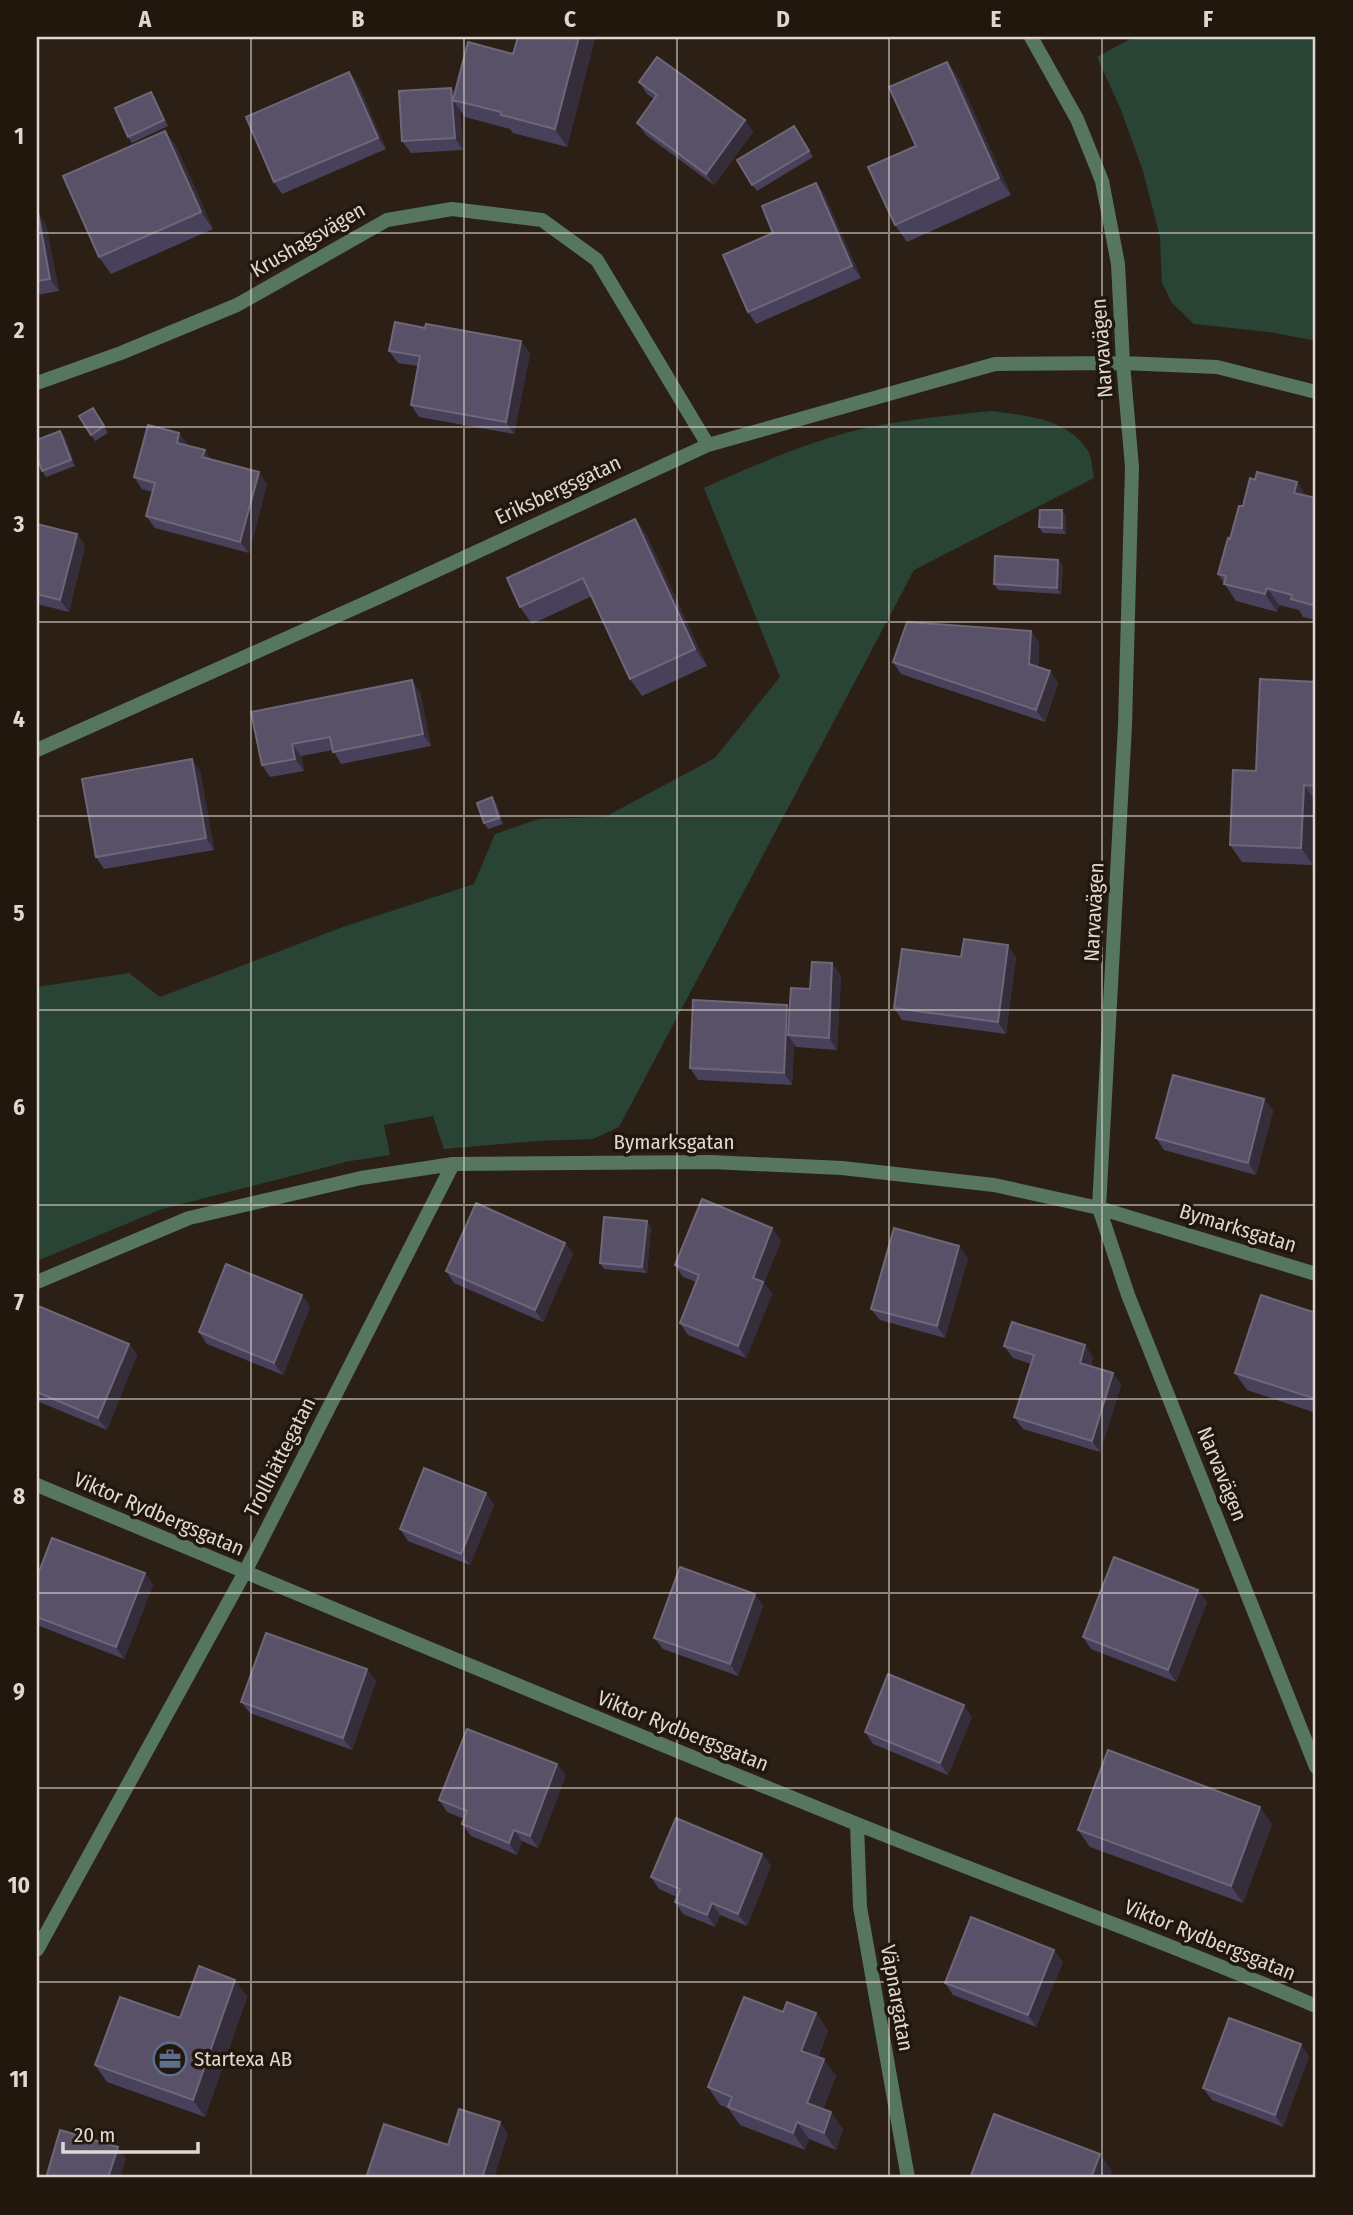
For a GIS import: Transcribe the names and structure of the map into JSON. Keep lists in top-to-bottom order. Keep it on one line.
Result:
{"streets":{"street":["Krushagsvägen","Narvavägen","Eriksbergsgatan","Bymarksgatan","Trollhättegatan","Viktor Rydbergsgatan","Väpnargatan"]},"crossings":[["Krushagsvägen","Eriksbergsgatan"],["Narvavägen","Eriksbergsgatan"],["Narvavägen","Bymarksgatan"],["Bymarksgatan","Trollhättegatan"],["Trollhättegatan","Viktor Rydbergsgatan"],["Viktor Rydbergsgatan","Väpnargatan"]],"places":{"office":["Startexa AB"]},"scale_bar":"20 m","grid":{"columns":["A","B","C","D","E","F"],"rows":["1","2","3","4","5","6","7","8","9","10","11"]}}
